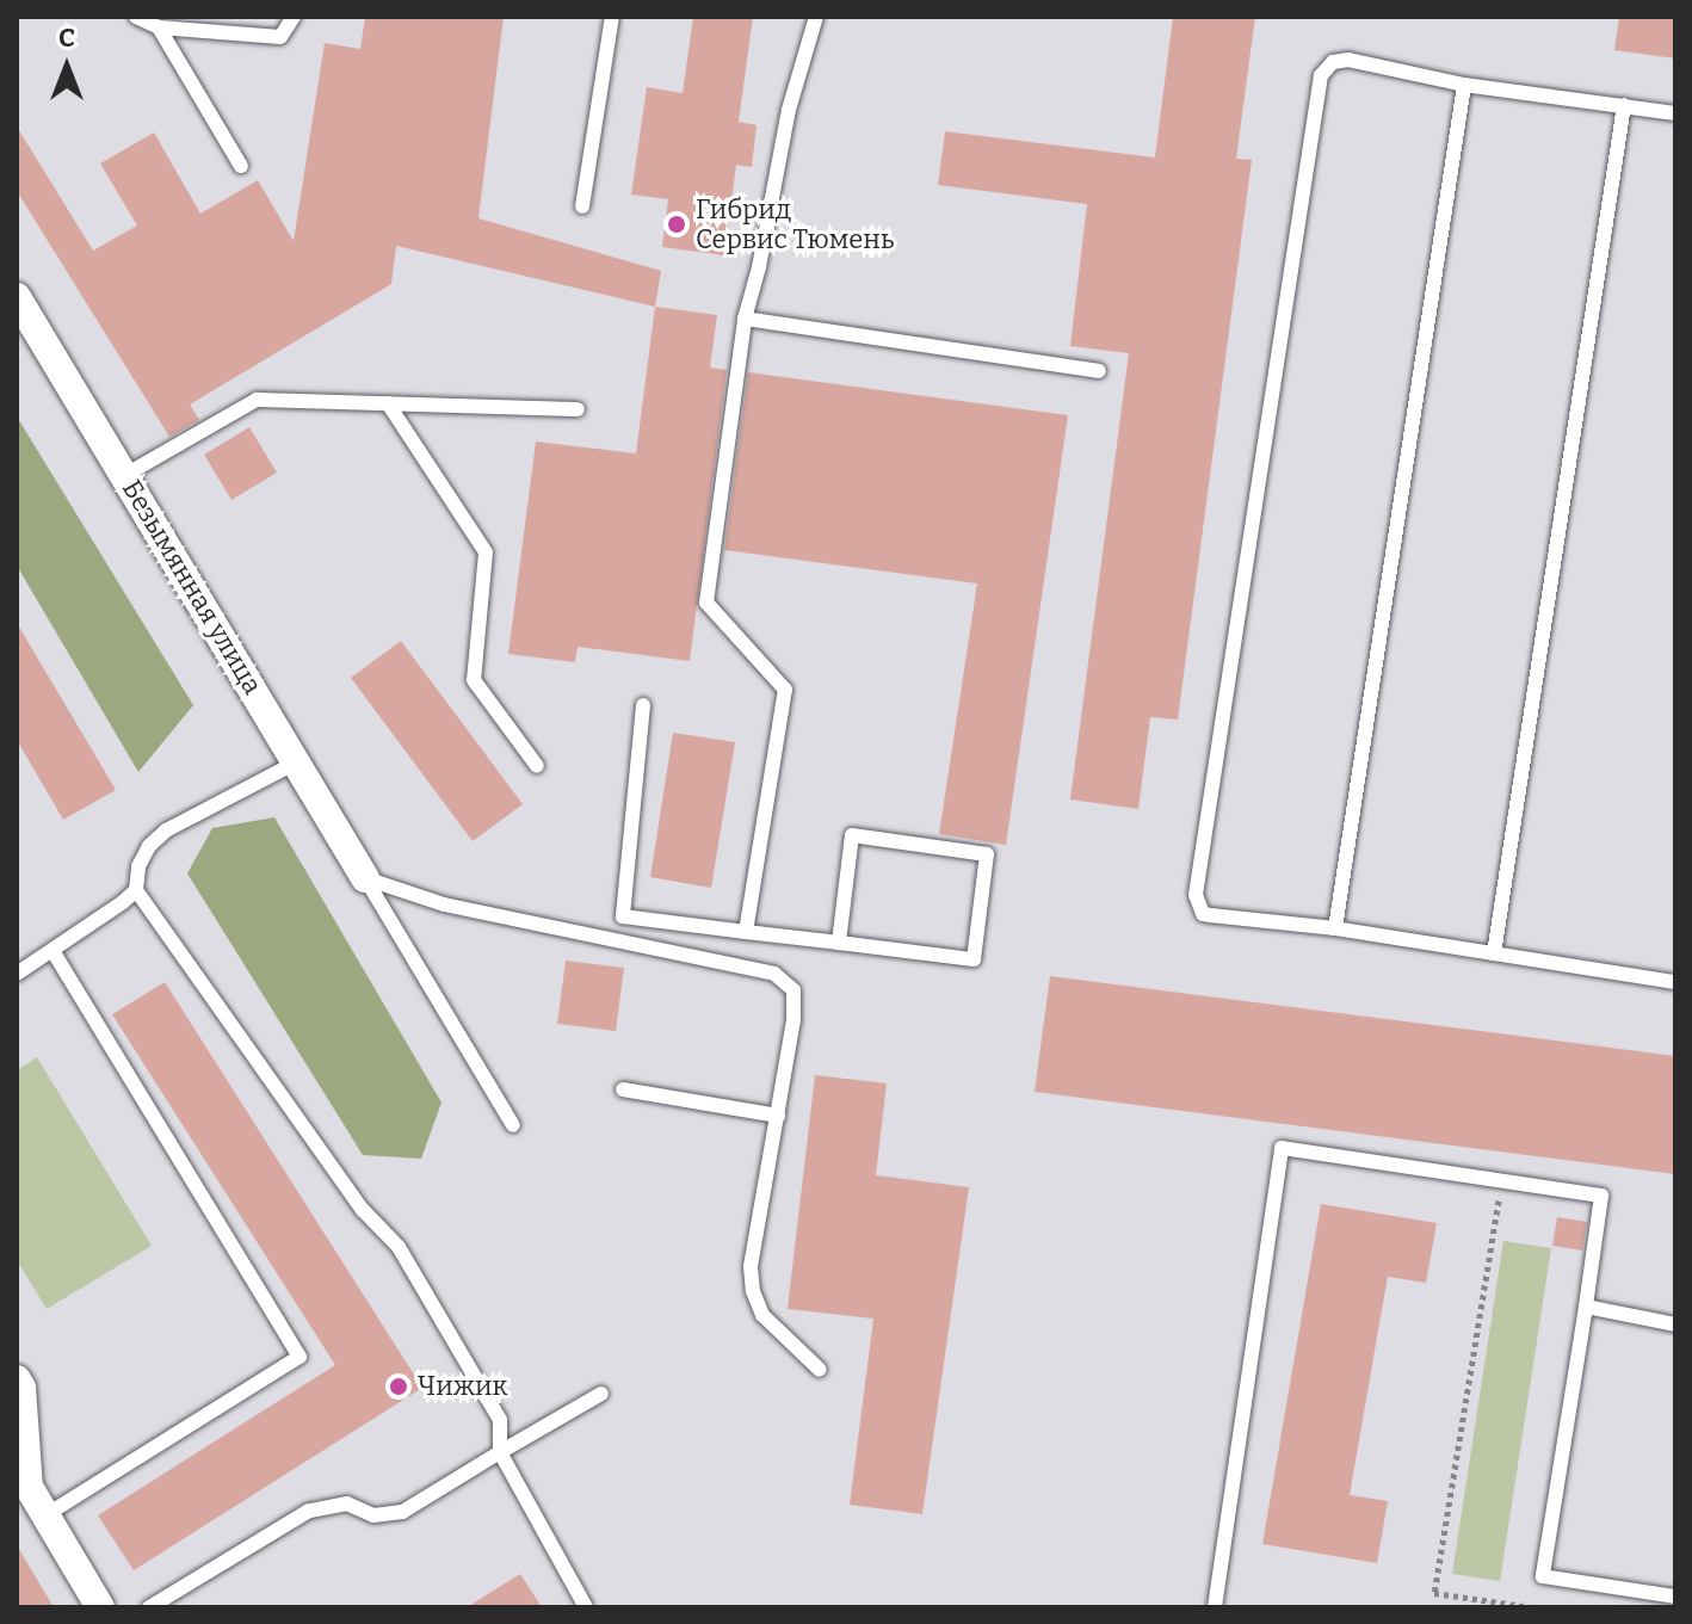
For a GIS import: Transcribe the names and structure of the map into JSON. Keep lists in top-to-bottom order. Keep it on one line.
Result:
{"streets":{"street":["Безымянная улица"]},"places":["Гибрид Сервис Тюмень","Чижик"],"north":"top"}
